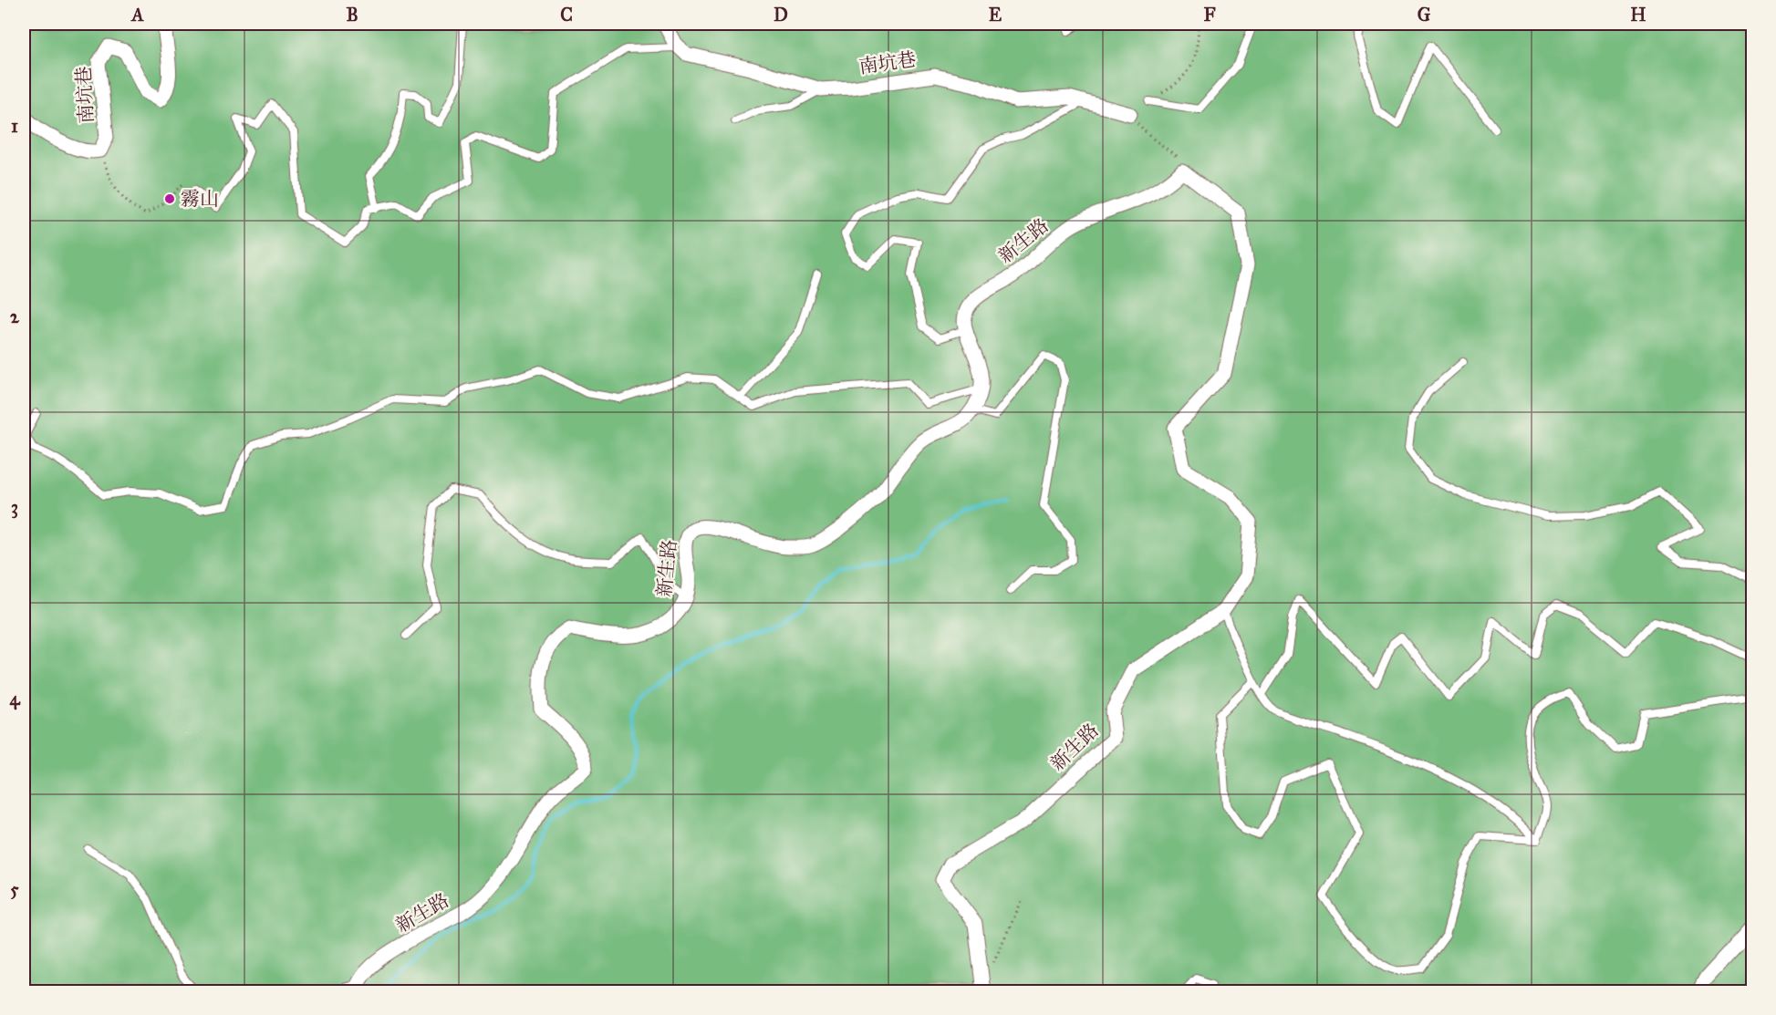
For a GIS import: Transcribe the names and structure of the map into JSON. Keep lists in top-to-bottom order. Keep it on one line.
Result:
{"streets":{"street":["南坑巷","新生路"]},"places":["霧山"],"grid":{"columns":["A","B","C","D","E","F","G","H"],"rows":["1","2","3","4","5"]}}
